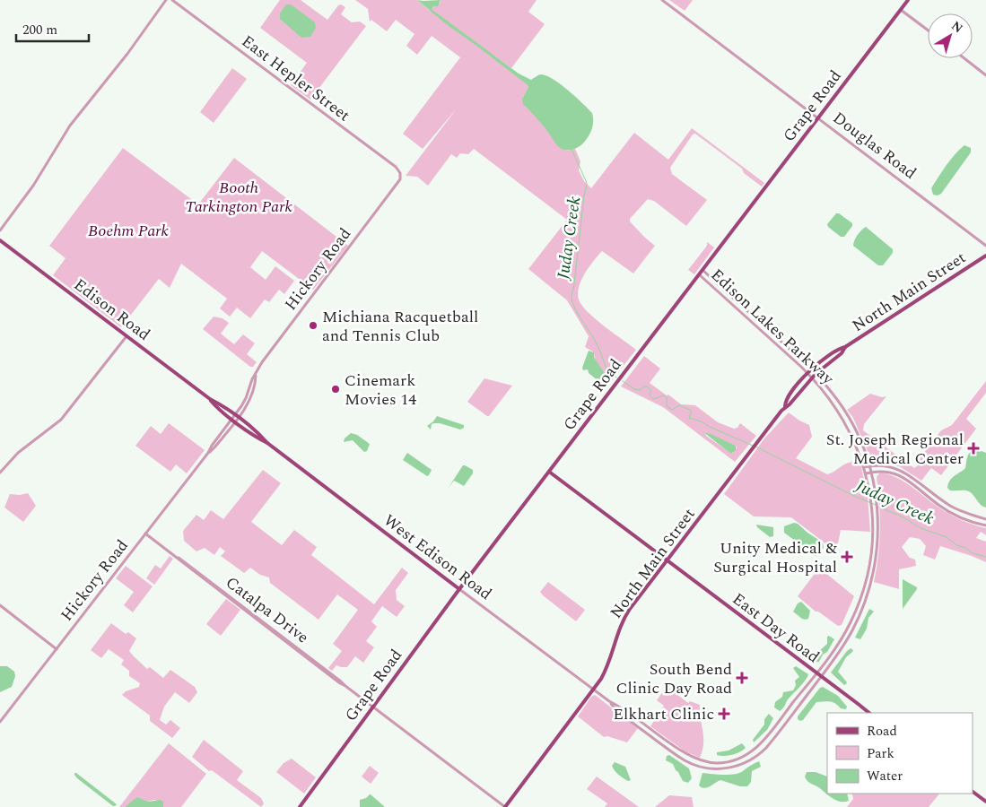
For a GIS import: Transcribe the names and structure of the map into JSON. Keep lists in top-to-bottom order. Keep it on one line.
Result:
{"streets":{"main road":["Grape Road","North Main Street","Edison Road","West Edison Road","East Day Road"],"street":["East Hepler Street","Douglas Road","Hickory Road","Edison Lakes Parkway","Catalpa Drive"]},"crossings":[["East Hepler Street","Hickory Road"],["Grape Road","Douglas Road"],["Grape Road","Edison Lakes Parkway"],["Grape Road","West Edison Road"],["Grape Road","Catalpa Drive"],["Grape Road","East Day Road"],["Hickory Road","Edison Road"],["Hickory Road","West Edison Road"],["Hickory Road","Catalpa Drive"],["North Main Street","Edison Lakes Parkway"],["North Main Street","West Edison Road"],["North Main Street","Catalpa Drive"],["North Main Street","East Day Road"],["Edison Road","West Edison Road"],["Edison Lakes Parkway","West Edison Road"],["Edison Lakes Parkway","East Day Road"]],"water":["Juday Creek"],"parks":["Booth Tarkington Park","Boehm Park"],"places":{"other":["Michiana Racquetball and Tennis Club","Cinemark Movies 14"],"health":["St. Joseph Regional Medical Center","Unity Medical & Surgical Hospital","South Bend Clinic Day Road","Elkhart Clinic"]},"legend":["Road","Park","Water"],"scale_bar":"200 m","north":"top right"}
